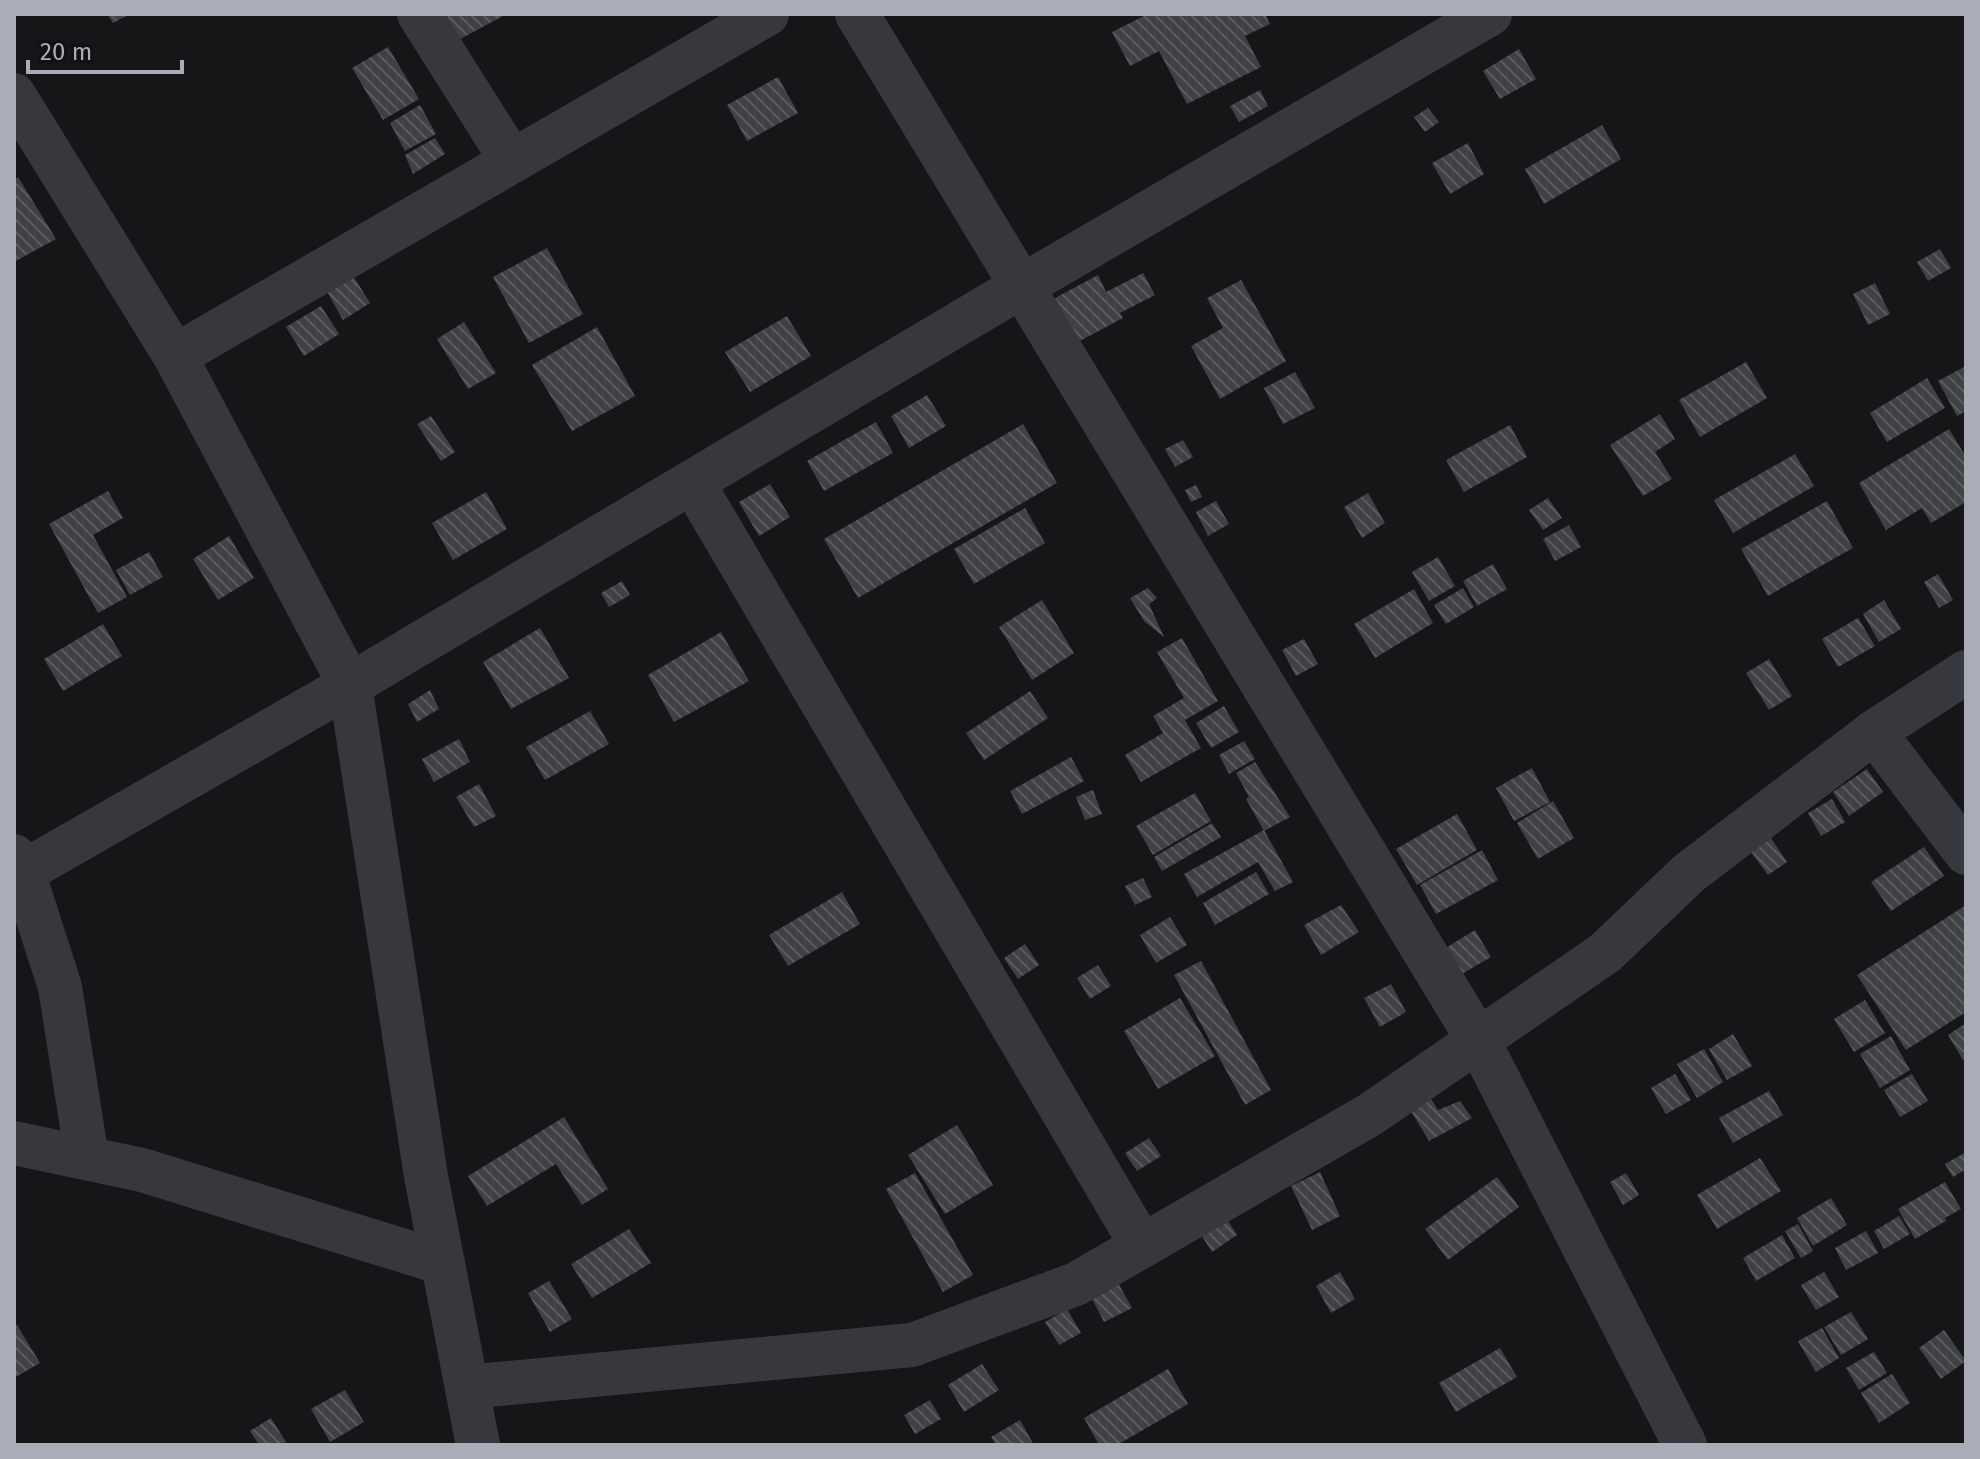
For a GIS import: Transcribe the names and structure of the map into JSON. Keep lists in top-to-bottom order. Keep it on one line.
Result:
{"scale_bar":"20 m"}
